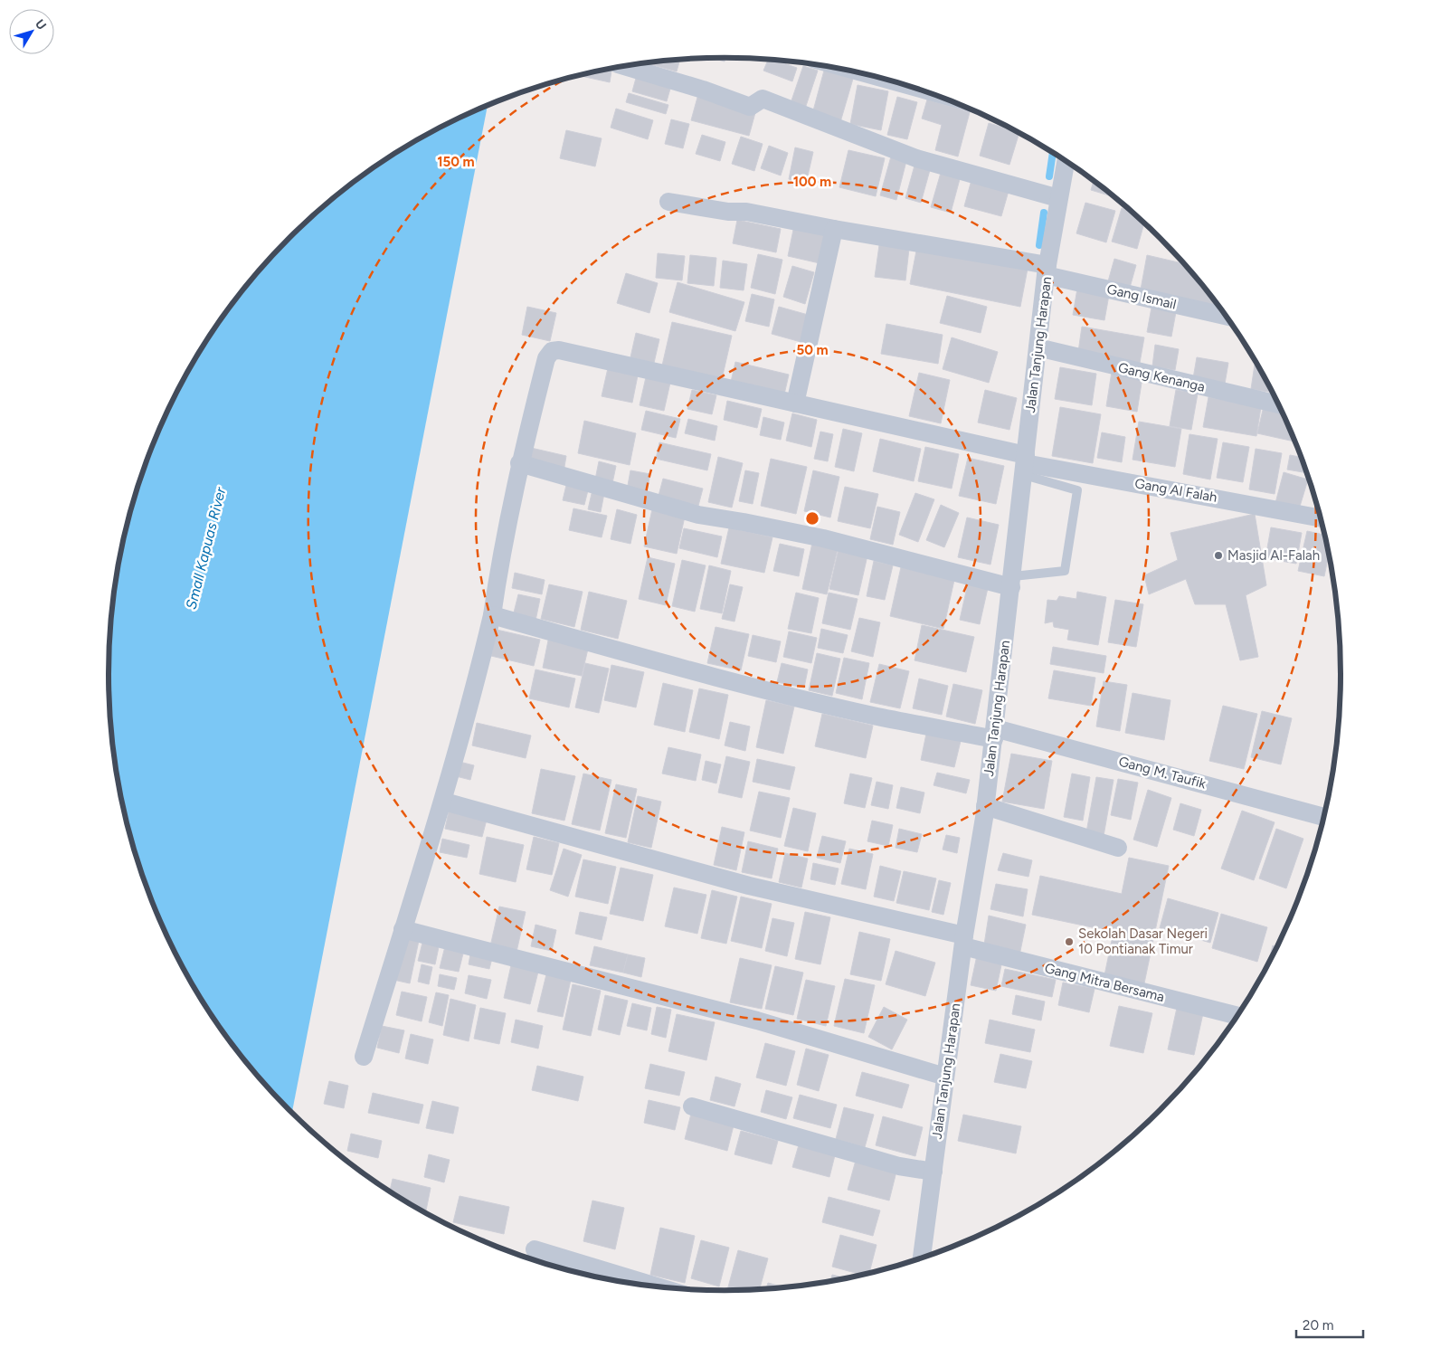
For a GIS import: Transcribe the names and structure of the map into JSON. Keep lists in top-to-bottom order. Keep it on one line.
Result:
{"streets":{"street":["Gang Ismail","Jalan Tanjung Harapan","Gang Kenanga","Gang Al Falah","Gang M. Taufik","Gang Mitra Bersama"]},"crossings":[["Gang Ismail","Jalan Tanjung Harapan"],["Jalan Tanjung Harapan","Gang Kenanga"],["Jalan Tanjung Harapan","Gang Al Falah"],["Jalan Tanjung Harapan","Gang M. Taufik"],["Jalan Tanjung Harapan","Gang Mitra Bersama"]],"water":["Small Kapuas River"],"places":["Masjid Al-Falah","Sekolah Dasar Negeri 10 Pontianak Timur"],"scale_bar":"20 m","north":"top right","rings":["150 m","100 m","50 m"]}
